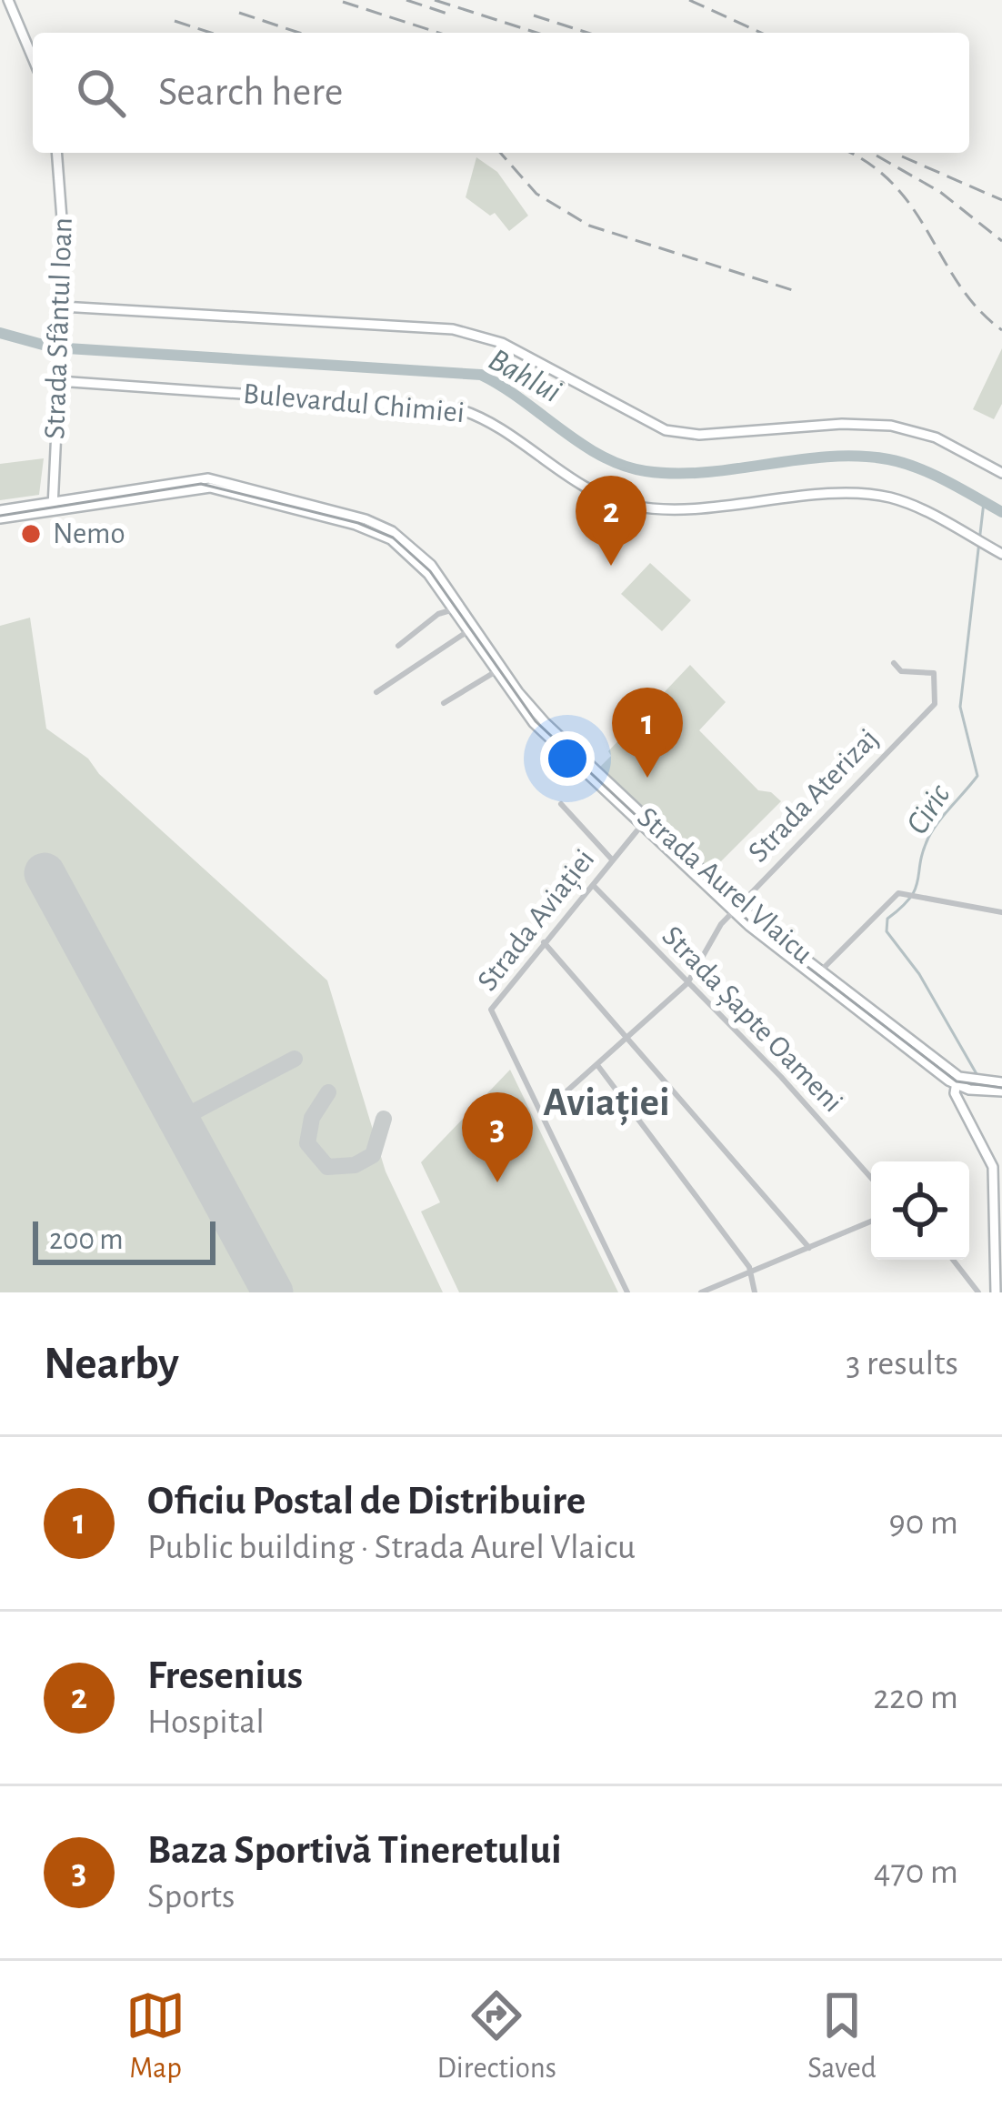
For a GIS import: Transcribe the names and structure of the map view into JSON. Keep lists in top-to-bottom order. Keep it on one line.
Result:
{"streets":{"main road":["Strada Sfântul Ioan","Bulevardul Chimiei","Strada Aurel Vlaicu"],"street":["Strada Aterizaj","Strada Aviației","Strada Șapte Oameni"]},"crossings":[["Strada Sfântul Ioan","Bulevardul Chimiei"],["Strada Sfântul Ioan","Strada Aurel Vlaicu"],["Strada Aterizaj","Strada Aurel Vlaicu"],["Strada Aterizaj","Strada Aviației"],["Strada Aterizaj","Strada Șapte Oameni"],["Strada Aurel Vlaicu","Strada Aviației"],["Strada Aviației","Strada Șapte Oameni"]],"districts":["Aviației"],"water":["Bahlui","Ciric"],"places":["Nemo"],"scale_bar":"200 m","page":{"search":"Search here","pins":["2","1","3"],"scale":"200 m","heading":["Nearby","3 results"],"list":[{"mark":"1","name":"Oficiu Postal de Distribuire","note":"Public building · Strada Aurel Vlaicu","value":"90 m"},{"mark":"2","name":"Fresenius","note":"Hospital","value":"220 m"},{"mark":"3","name":"Baza Sportivă Tineretului","note":"Sports","value":"470 m"}],"nav":["Map","Directions","Saved"]}}
